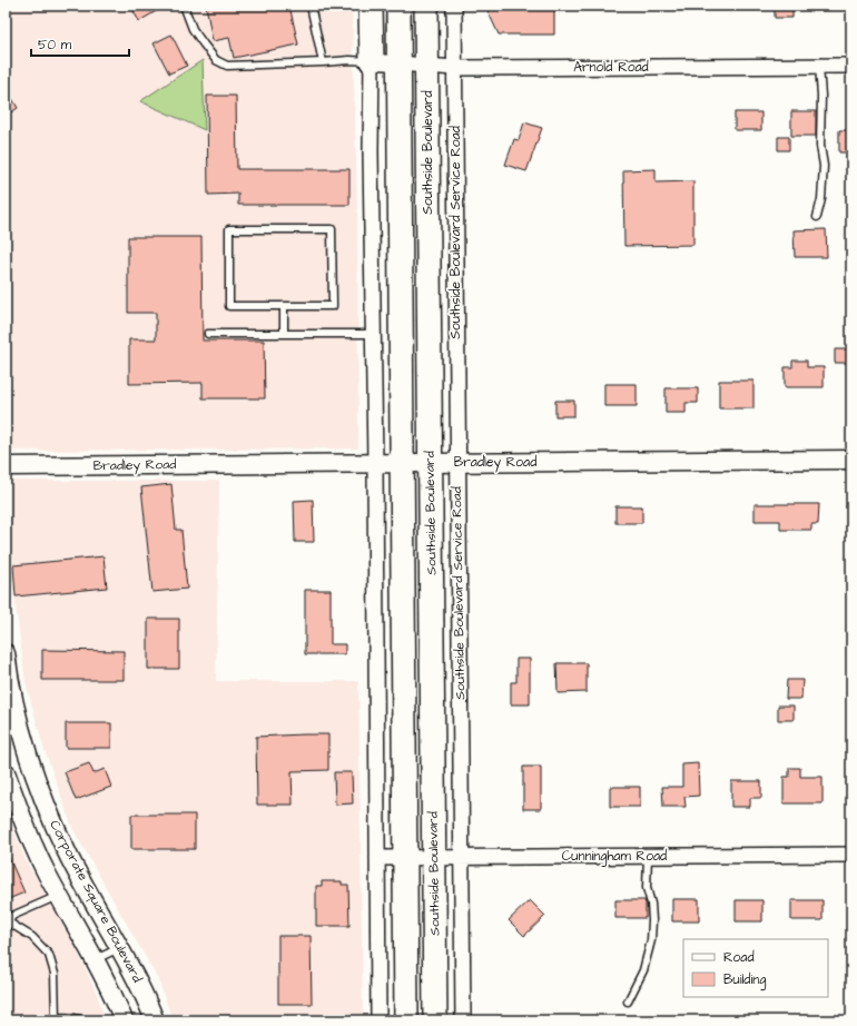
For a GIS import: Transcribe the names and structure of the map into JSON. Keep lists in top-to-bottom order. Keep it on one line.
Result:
{"streets":{"highway":["Southside Boulevard"],"street":["Arnold Road","Southside Boulevard Service Road","Bradley Road","Cunningham Road","Corporate Square Boulevard"]},"crossings":[["Arnold Road","Southside Boulevard"],["Arnold Road","Southside Boulevard Service Road"],["Southside Boulevard","Bradley Road"],["Southside Boulevard","Cunningham Road"],["Southside Boulevard Service Road","Bradley Road"],["Southside Boulevard Service Road","Cunningham Road"]],"legend":["Road","Building"],"scale_bar":"50 m"}
